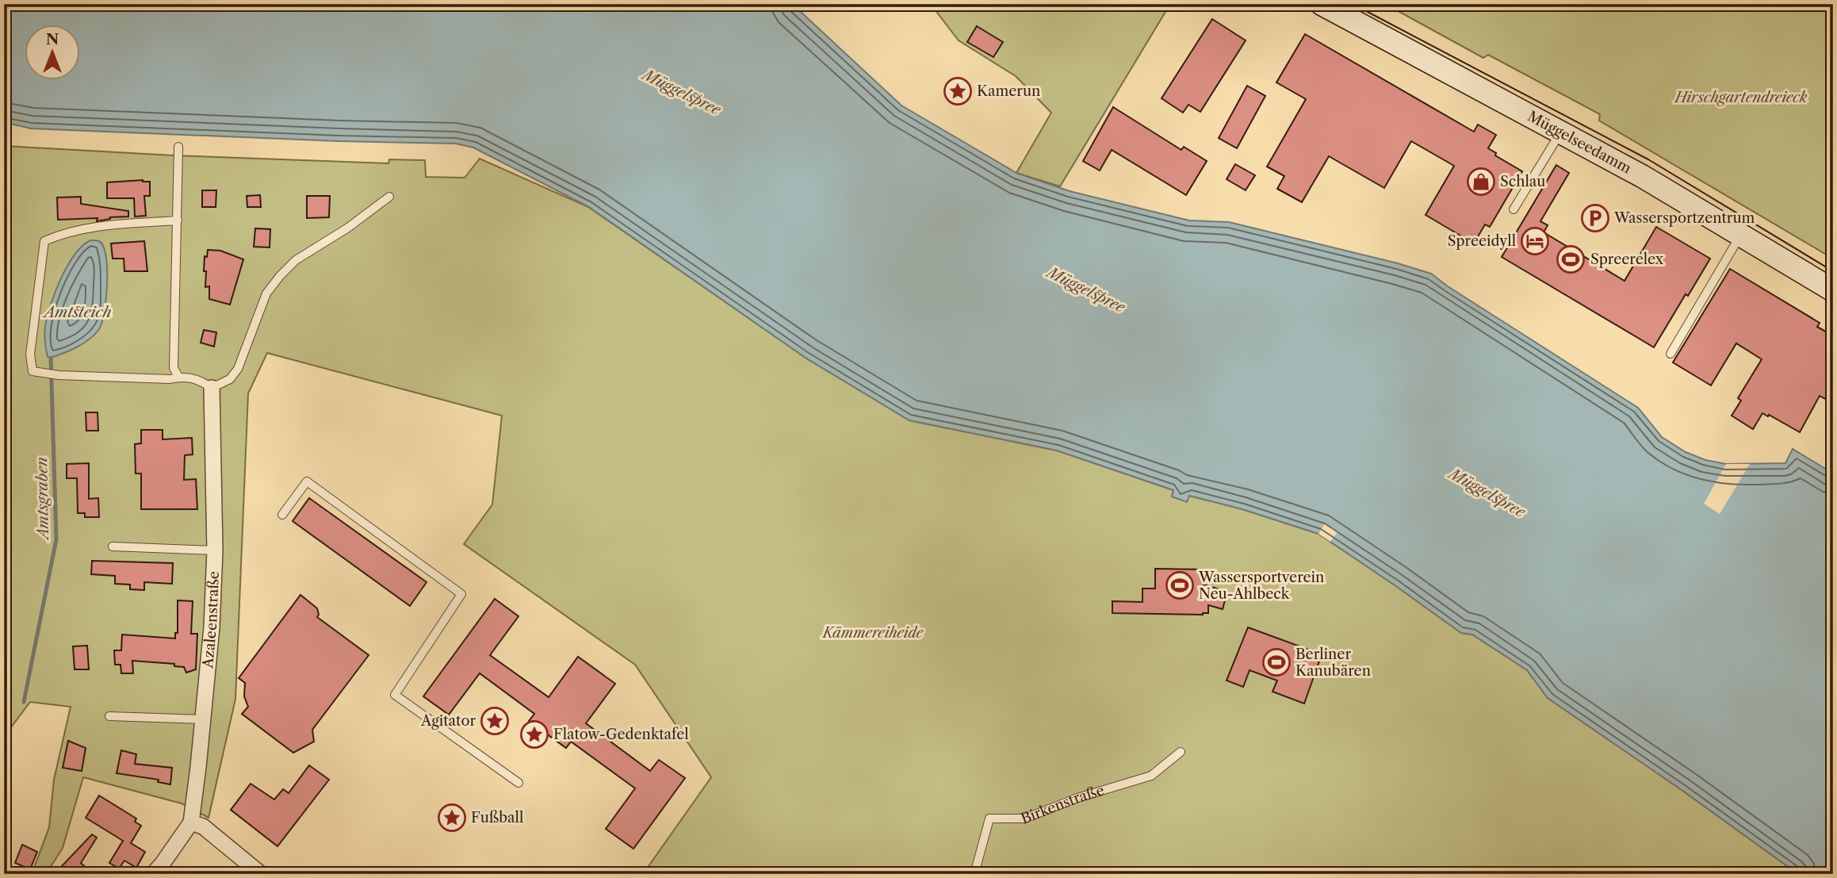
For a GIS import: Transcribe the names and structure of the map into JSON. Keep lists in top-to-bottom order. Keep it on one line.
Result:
{"streets":{"main road":["Müggelseedamm"],"street":["Azaleenstraße"],"lane":["Birkenstraße"]},"water":["Müggelspree","Amtsteich","Amtsgraben"],"parks":["Hirschgartendreieck","Kämmereiheide"],"places":{"place":["Kamerun","Agitator","Flatow-Gedenktafel","Fußball"],"shop":["Schlau"],"parking":["Wassersportzentrum"],"hotel":["Spreeidyll"],"sports":["Spreerelex","Wassersportverein Neu-Ahlbeck","Berliner Kanubären"]},"north":"top"}
